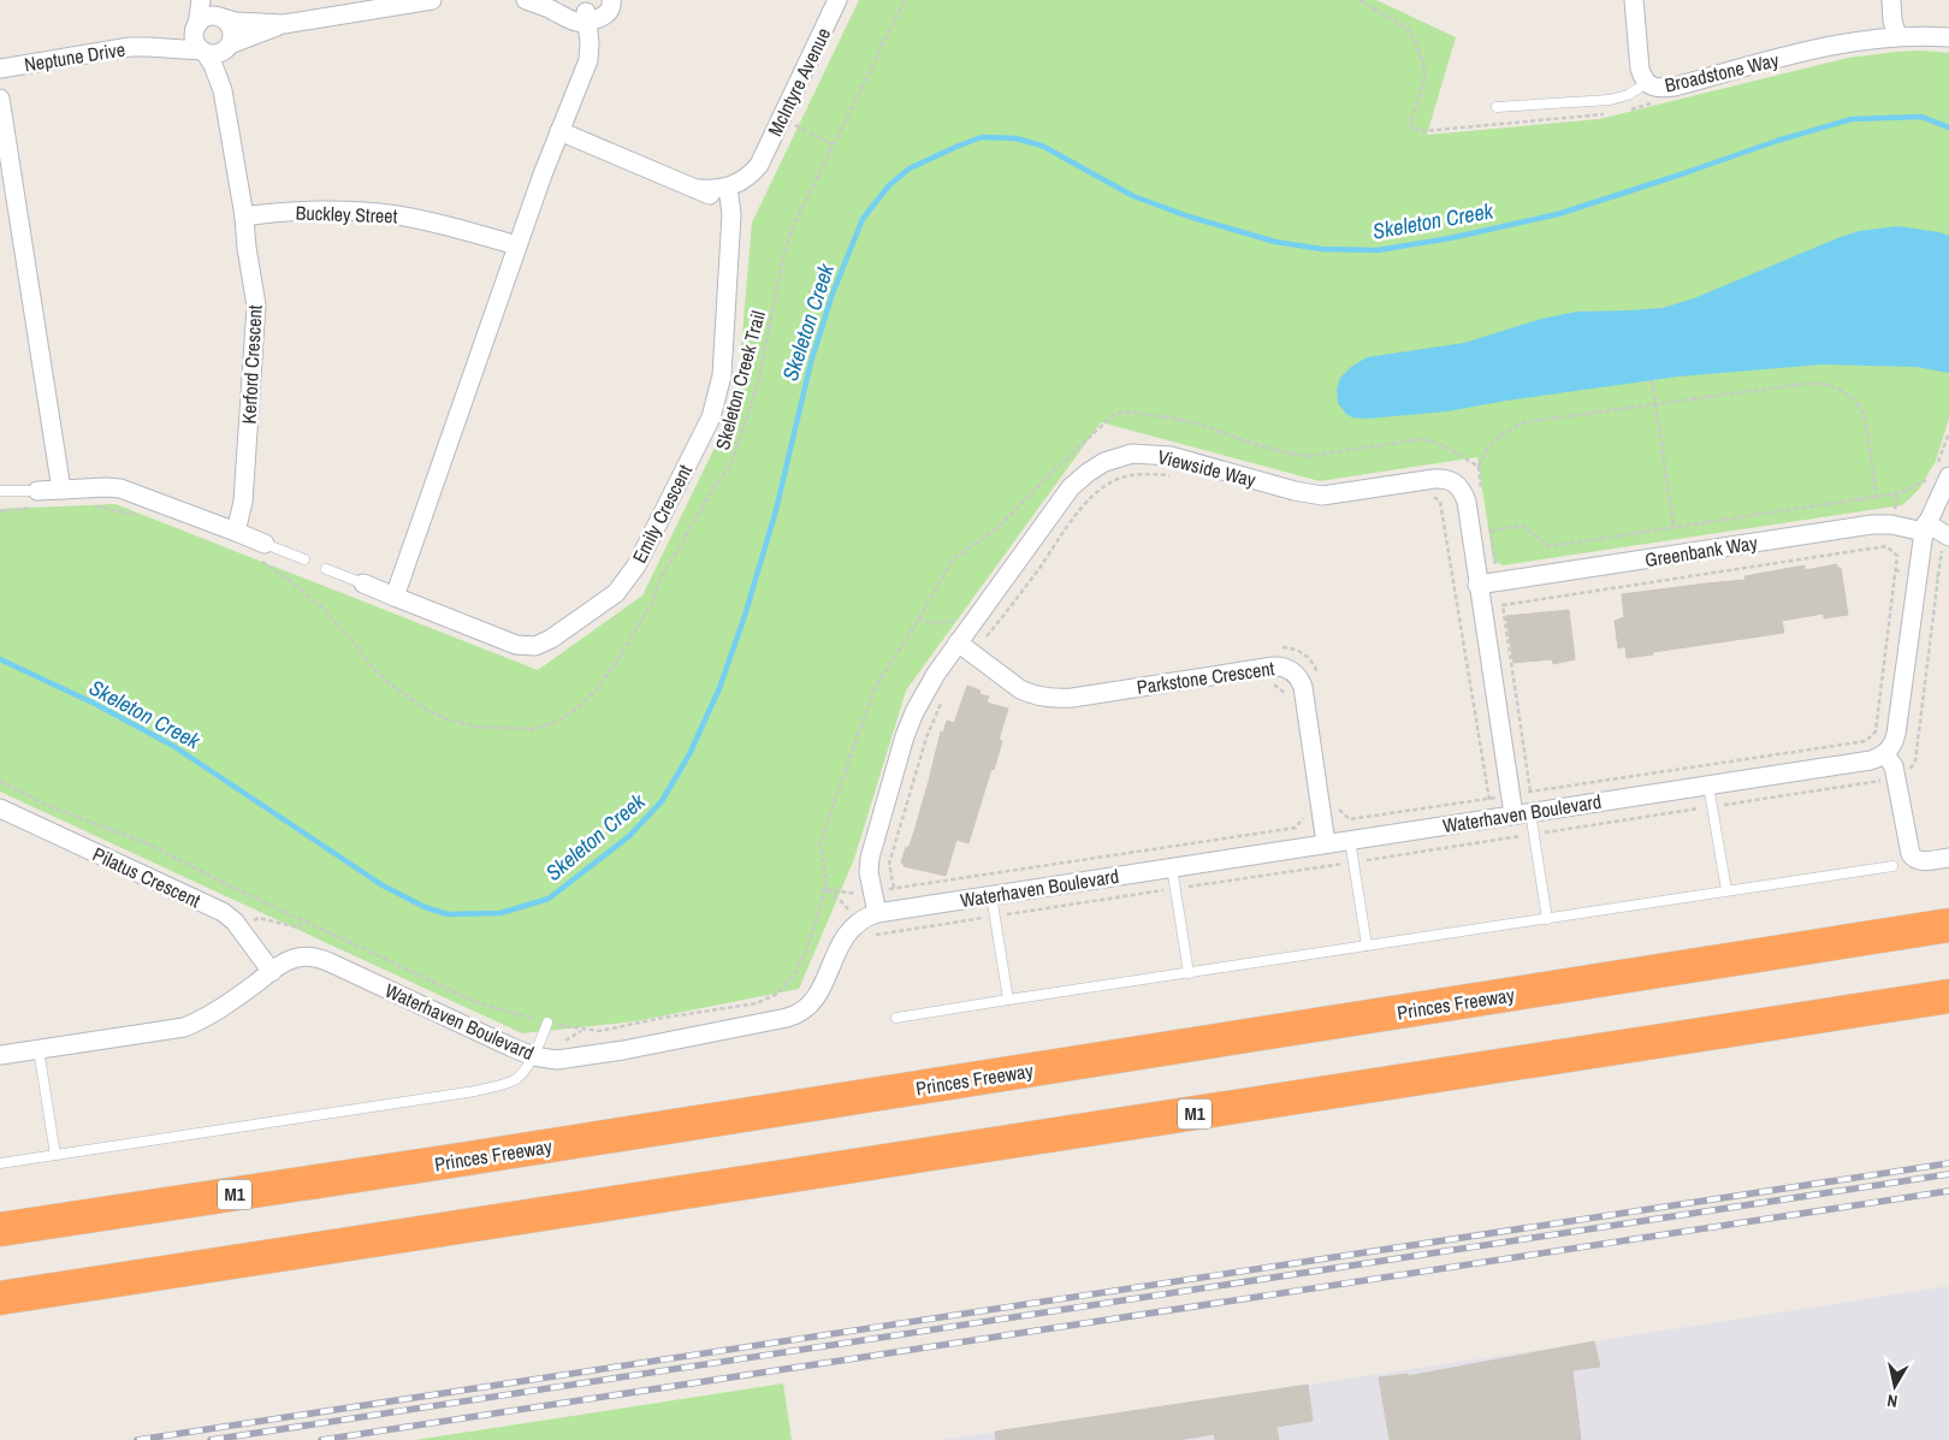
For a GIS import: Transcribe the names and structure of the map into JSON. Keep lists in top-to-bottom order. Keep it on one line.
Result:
{"streets":{"highway":["Princes Freeway","M1"],"street":["Neptune Drive","Broadstone Way","McIntyre Avenue","Buckley Street","Kerford Crescent","Viewside Way","Emily Crescent","Greenbank Way","Parkstone Crescent","Waterhaven Boulevard","Pilatus Crescent"],"path":["Skeleton Creek Trail"]},"crossings":[["Neptune Drive","Kerford Crescent"],["McIntyre Avenue","Emily Crescent"],["Buckley Street","Kerford Crescent"],["Viewside Way","Greenbank Way"],["Viewside Way","Parkstone Crescent"],["Viewside Way","Waterhaven Boulevard"],["Parkstone Crescent","Waterhaven Boulevard"],["Waterhaven Boulevard","Pilatus Crescent"]],"water":["Skeleton Creek"],"north":"bottom"}
